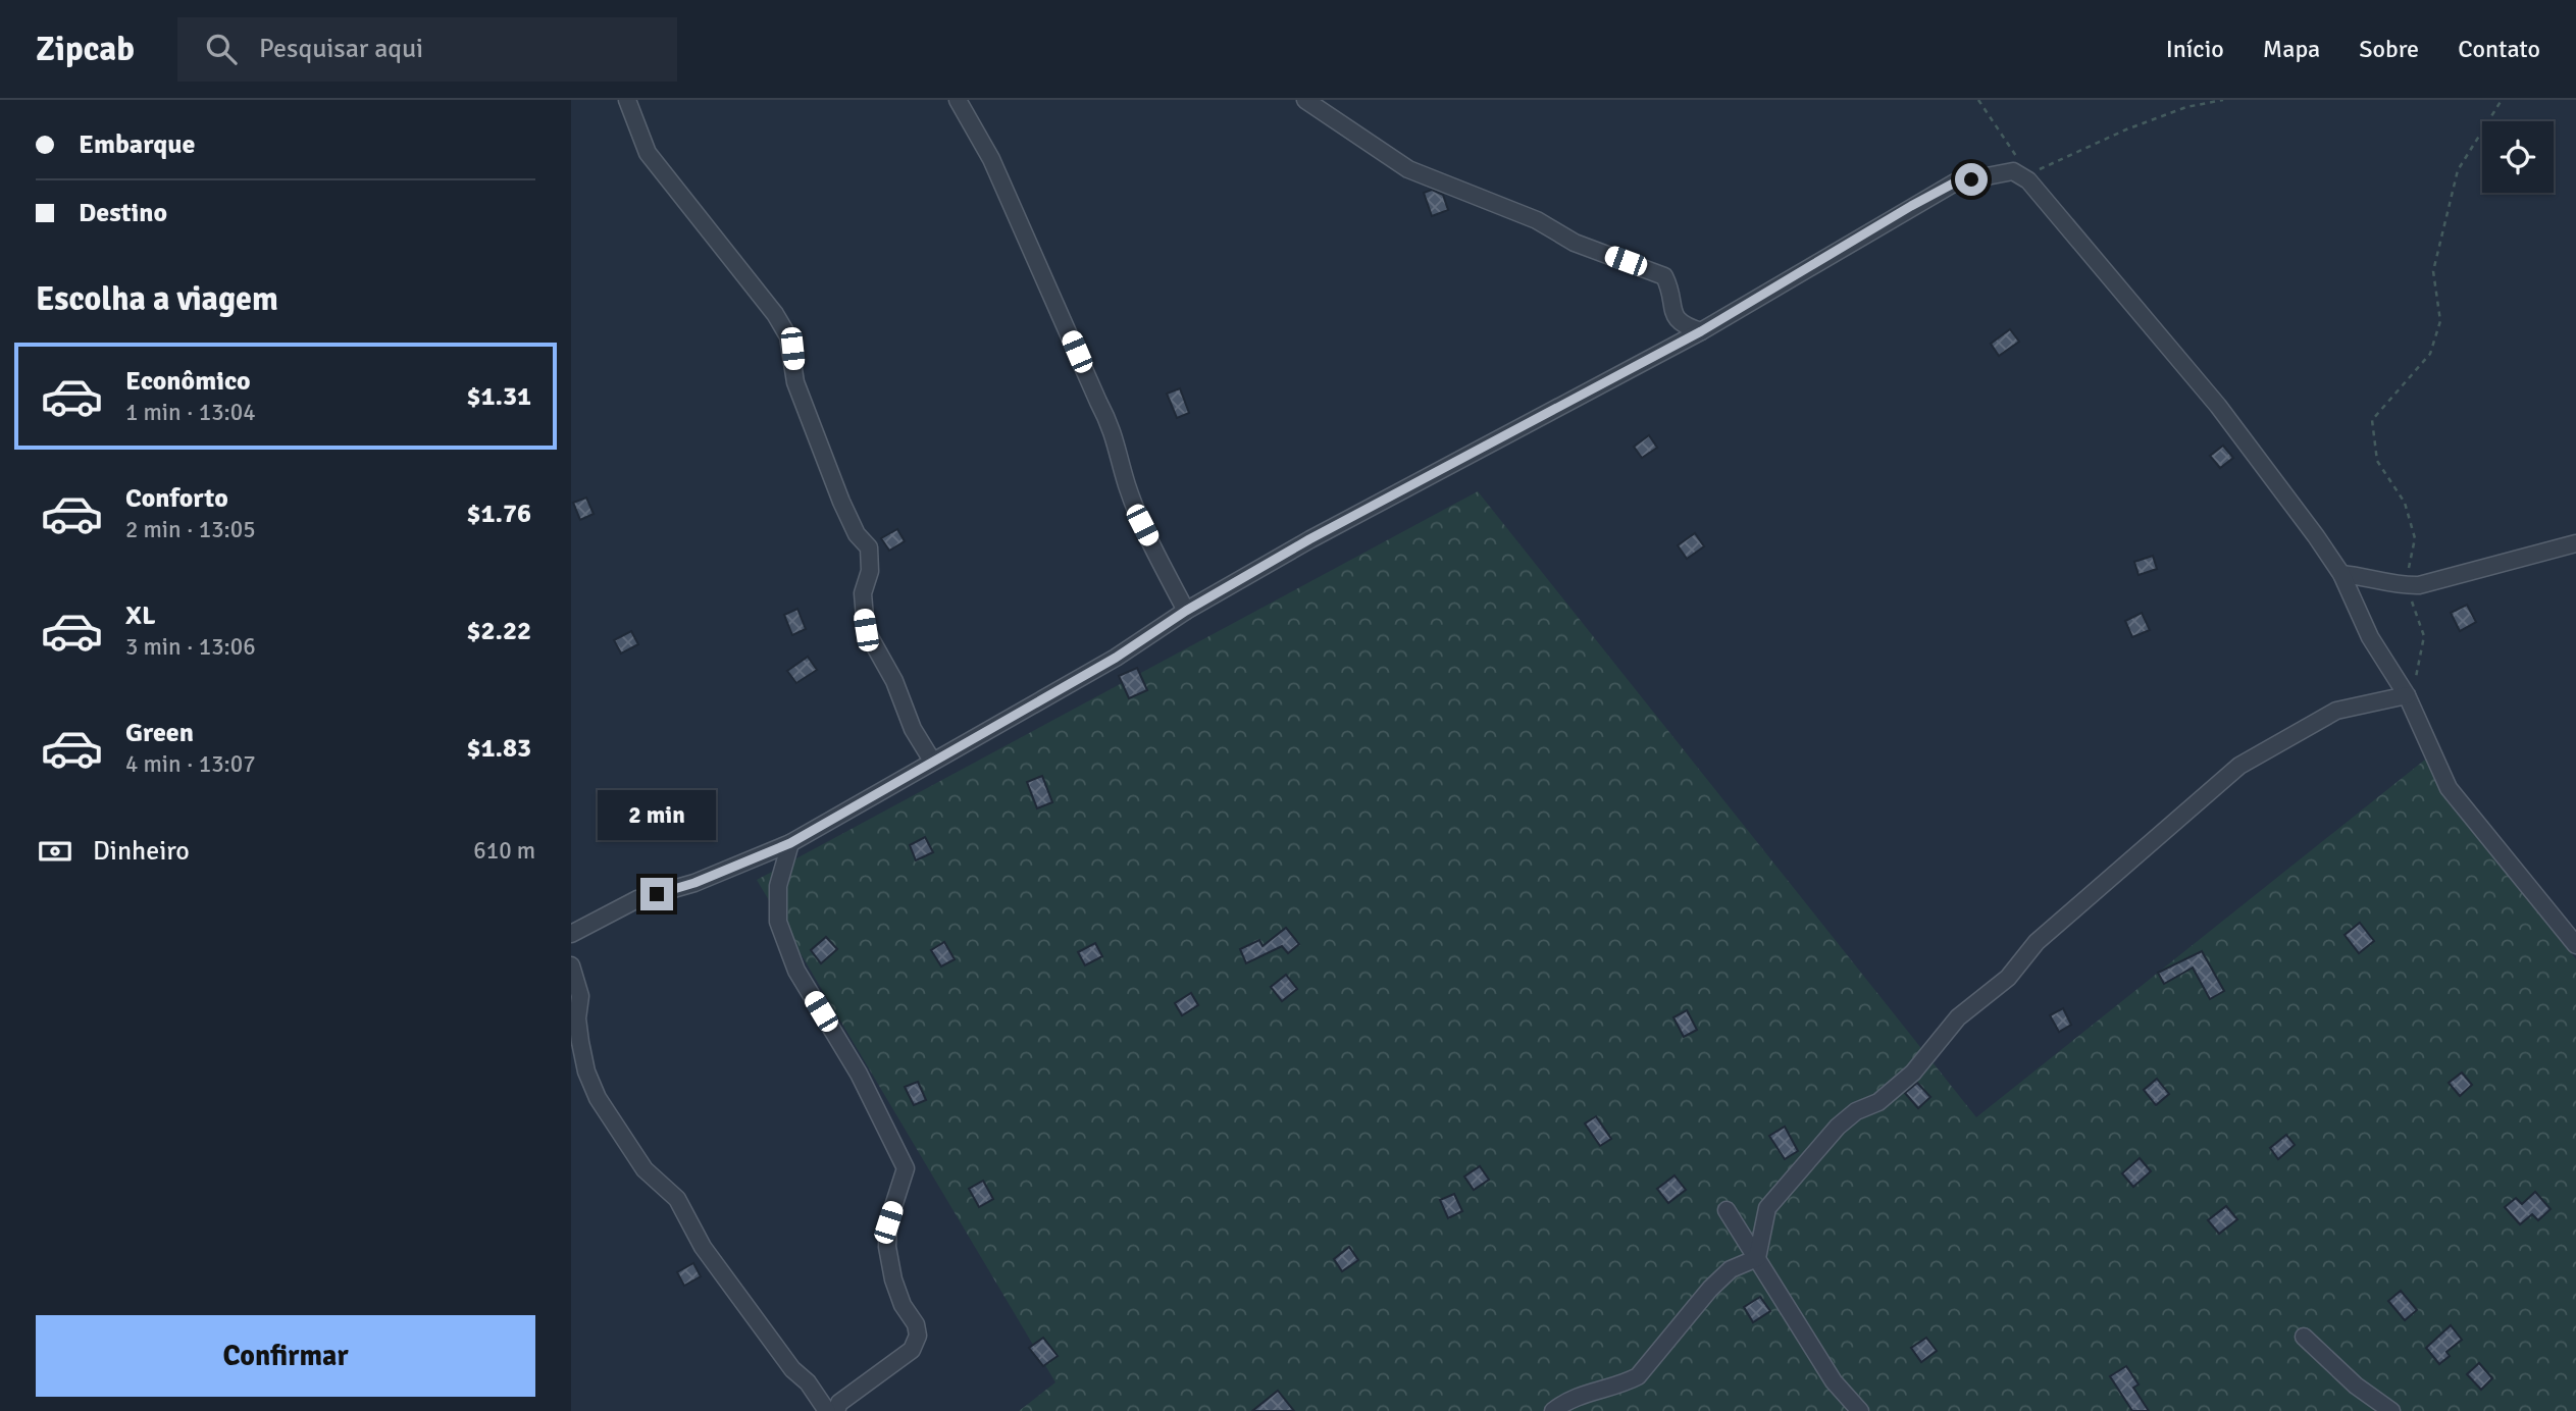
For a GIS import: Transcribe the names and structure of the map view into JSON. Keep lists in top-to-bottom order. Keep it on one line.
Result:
{"page":{"header":"Zipcab","search":"Pesquisar aqui","nav":["Início","Mapa","Sobre","Contato"],"banner":["Embarque","Destino"],"heading":"Escolha a viagem","list":[{"name":"Econômico","note":"1 min · 13:04","value":"$1.31"},{"name":"Conforto","note":"2 min · 13:05","value":"$1.76"},{"name":"XL","note":"3 min · 13:06","value":"$2.22"},{"name":"Green","note":"4 min · 13:07","value":"$1.83"}],"bubble":"2 min","pay":["Dinheiro","610 m"],"buttons":"Confirmar"}}
